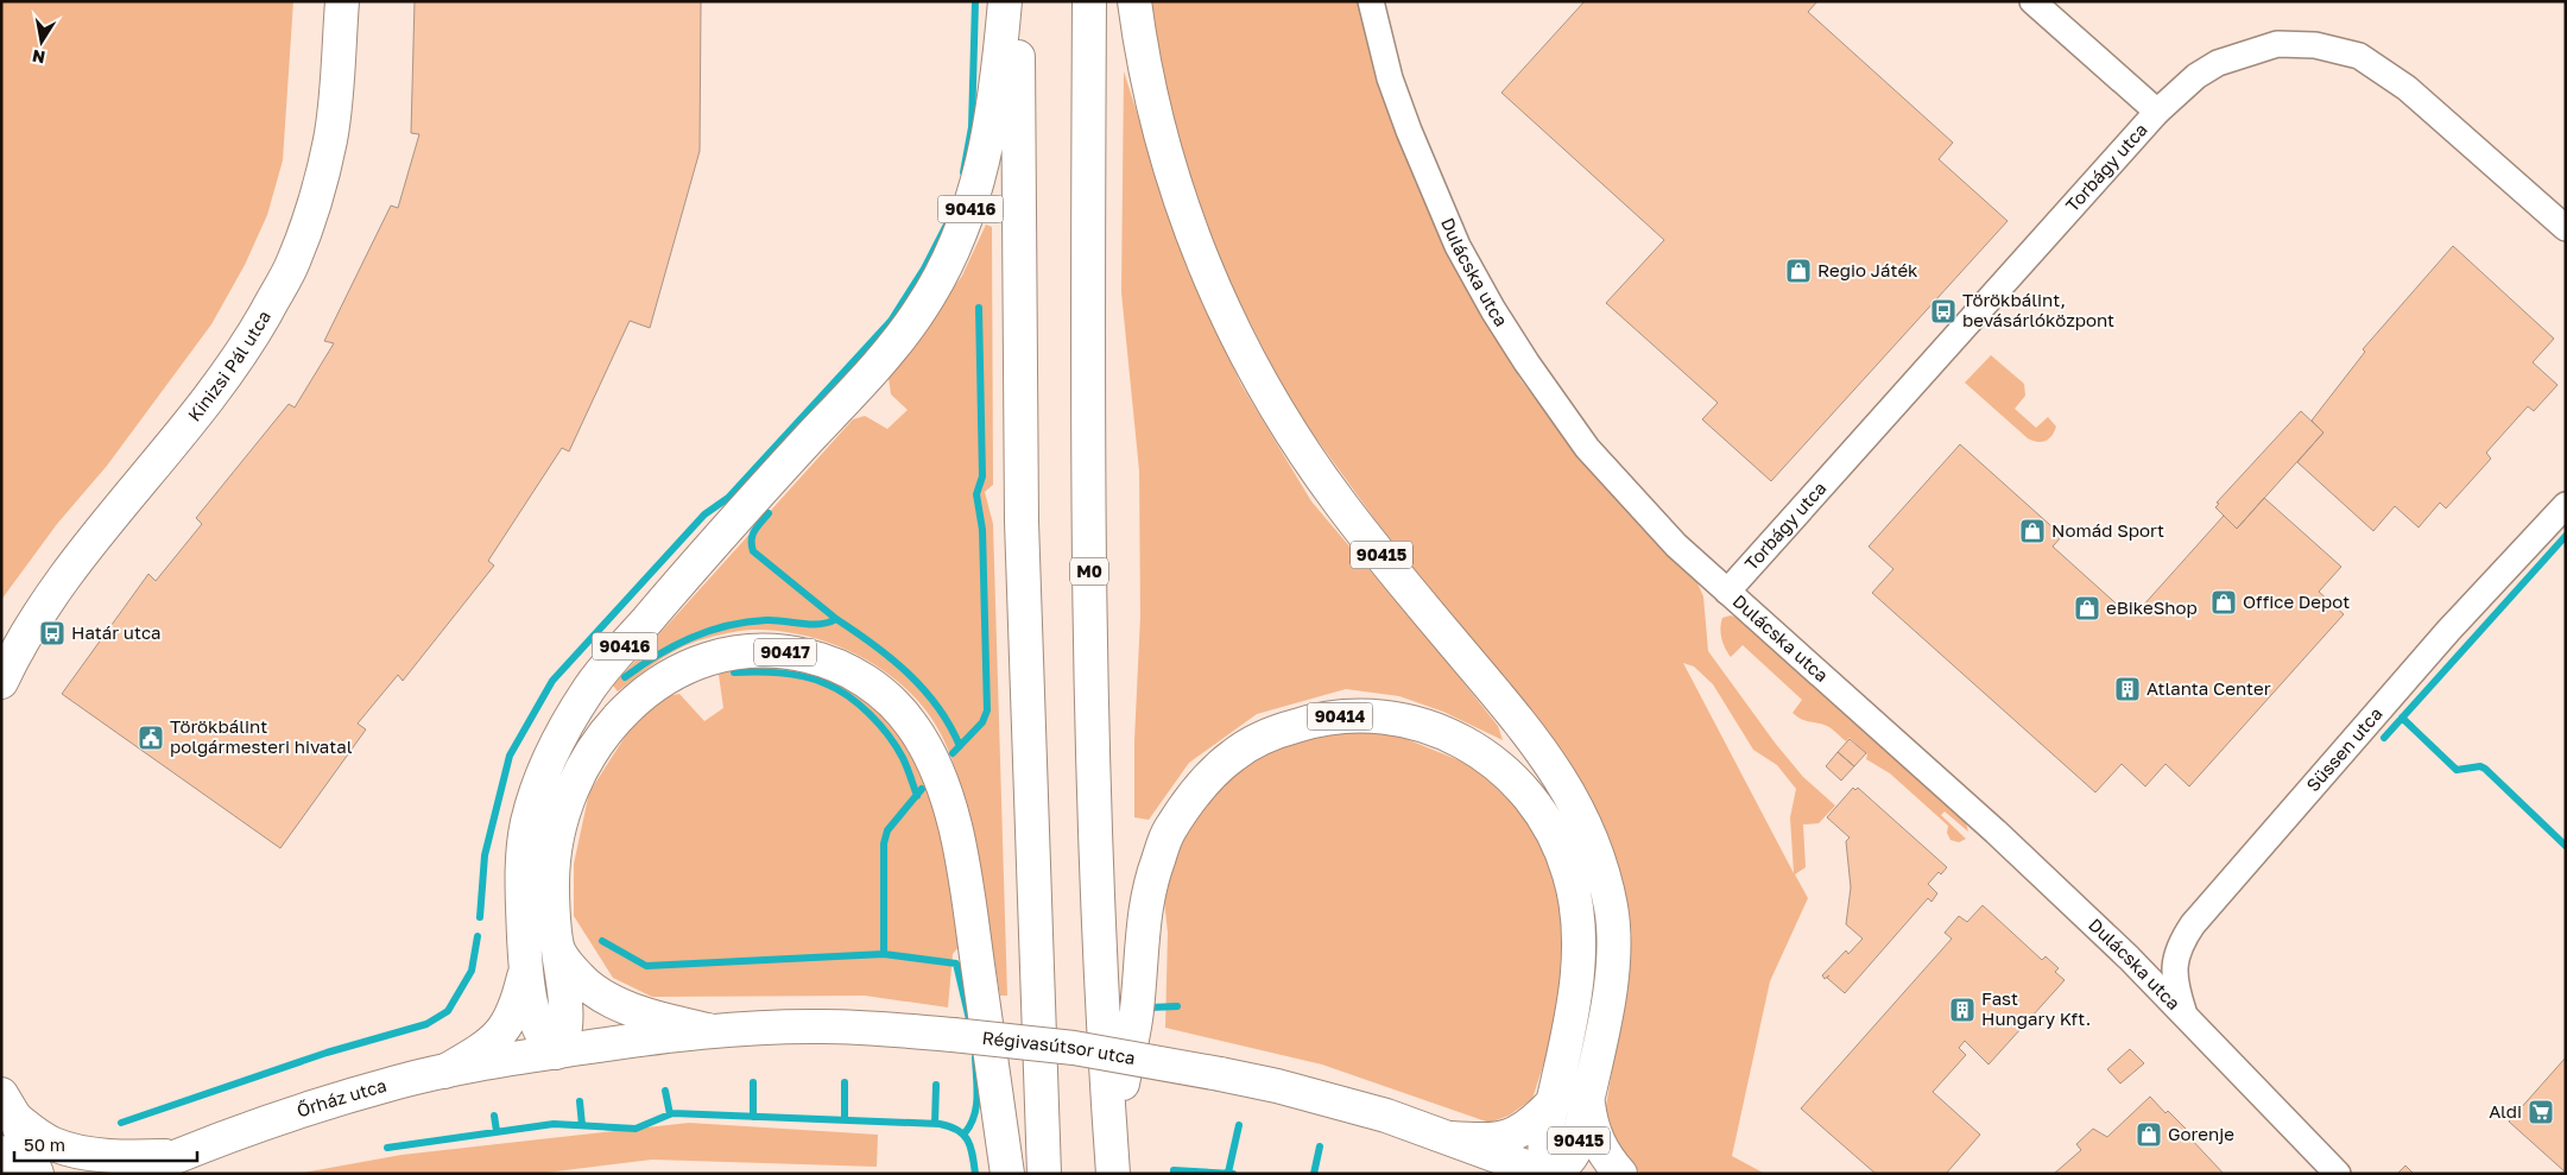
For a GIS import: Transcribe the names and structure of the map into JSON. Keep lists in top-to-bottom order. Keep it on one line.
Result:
{"streets":{"main road":["90416","Kinizsi Pál utca","90415","M0","90417","90414","Régivasútsor utca","Őrház utca"],"street":["Torbágy utca","Dulácska utca","Süssen utca"]},"crossings":[["Torbágy utca","Dulácska utca"],["90416","90417"],["90416","Régivasútsor utca"],["90416","Őrház utca"],["Dulácska utca","Süssen utca"],["90415","90414"],["90415","Régivasútsor utca"],["M0","90414"],["90417","Régivasútsor utca"],["90417","Őrház utca"],["90414","Régivasútsor utca"],["Régivasútsor utca","Őrház utca"]],"places":{"shop":["Regio Játék","Nomád Sport","Office Depot","eBikeShop","Gorenje"],"bus stop":["Törökbálint, bevásárlóközpont","Határ utca"],"building":["Atlanta Center","Fast Hungary Kft."],"public building":["Törökbálint polgármesteri hivatal"],"supermarket":["Aldi"]},"scale_bar":"50 m","north":"bottom"}
